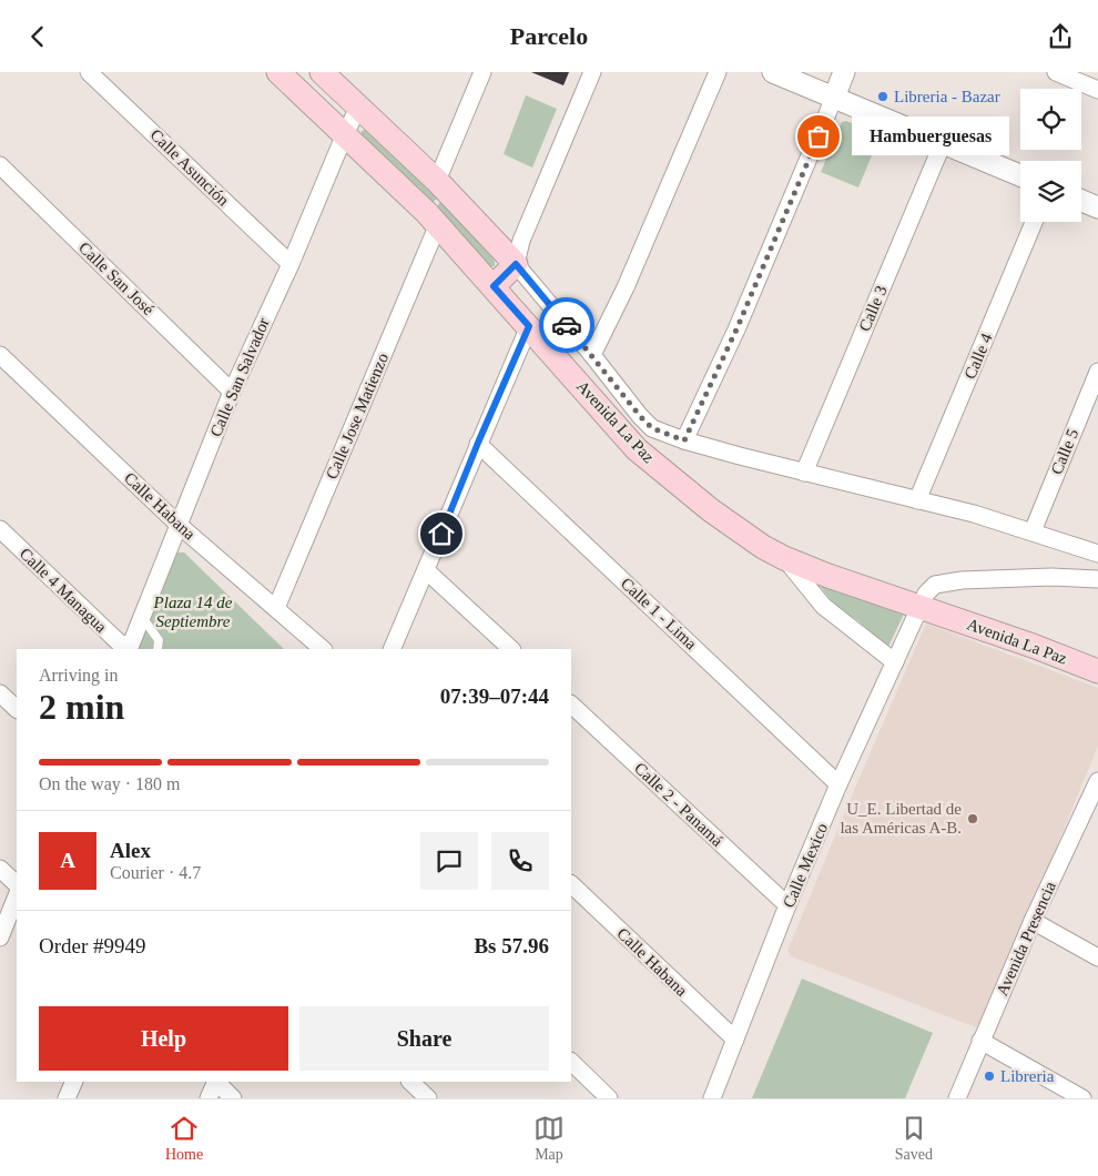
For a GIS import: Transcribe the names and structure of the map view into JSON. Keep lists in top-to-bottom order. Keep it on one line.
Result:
{"streets":{"main road":["Avenida La Paz"],"street":["Calle Asunción","Calle San José","Calle 3","Calle 4","Calle San Salvador","Calle Jose Matienzo","Calle 5","Calle Habana","Calle 4 Managua","Calle 1 - Lima","Calle 2 - Panamá","Calle Mexico","Avenida Presencia"]},"crossings":[["Calle Asunción","Calle San Salvador"],["Calle San José","Calle San Salvador"],["Calle 3","Avenida La Paz"],["Calle 4","Avenida La Paz"],["Calle San Salvador","Avenida La Paz"],["Calle San Salvador","Calle Habana"],["Calle San Salvador","Calle 4 Managua"],["Calle Jose Matienzo","Avenida La Paz"],["Calle Jose Matienzo","Calle Habana"],["Avenida La Paz","Calle 5"],["Avenida La Paz","Calle Mexico"],["Calle Habana","Calle Mexico"],["Calle 1 - Lima","Calle Mexico"],["Calle 2 - Panamá","Calle Mexico"]],"parks":["Plaza 14 de Septiembre"],"places":["Libreria - Bazar","Hambuerguesas","U_E. Libertad de las Américas A-B.","Libreria"],"page":{"header":"Parcelo","bubble":"Hambuerguesas","heading":["2 min","Arriving in","07:39–07:44"],"panel":["Alex","Courier · 4.7","Order #9949","Bs 57.96"],"bar":"On the way · 180 m","round":"A","buttons":["Help","Share"],"tabs":["Home","Map","Saved"]}}
